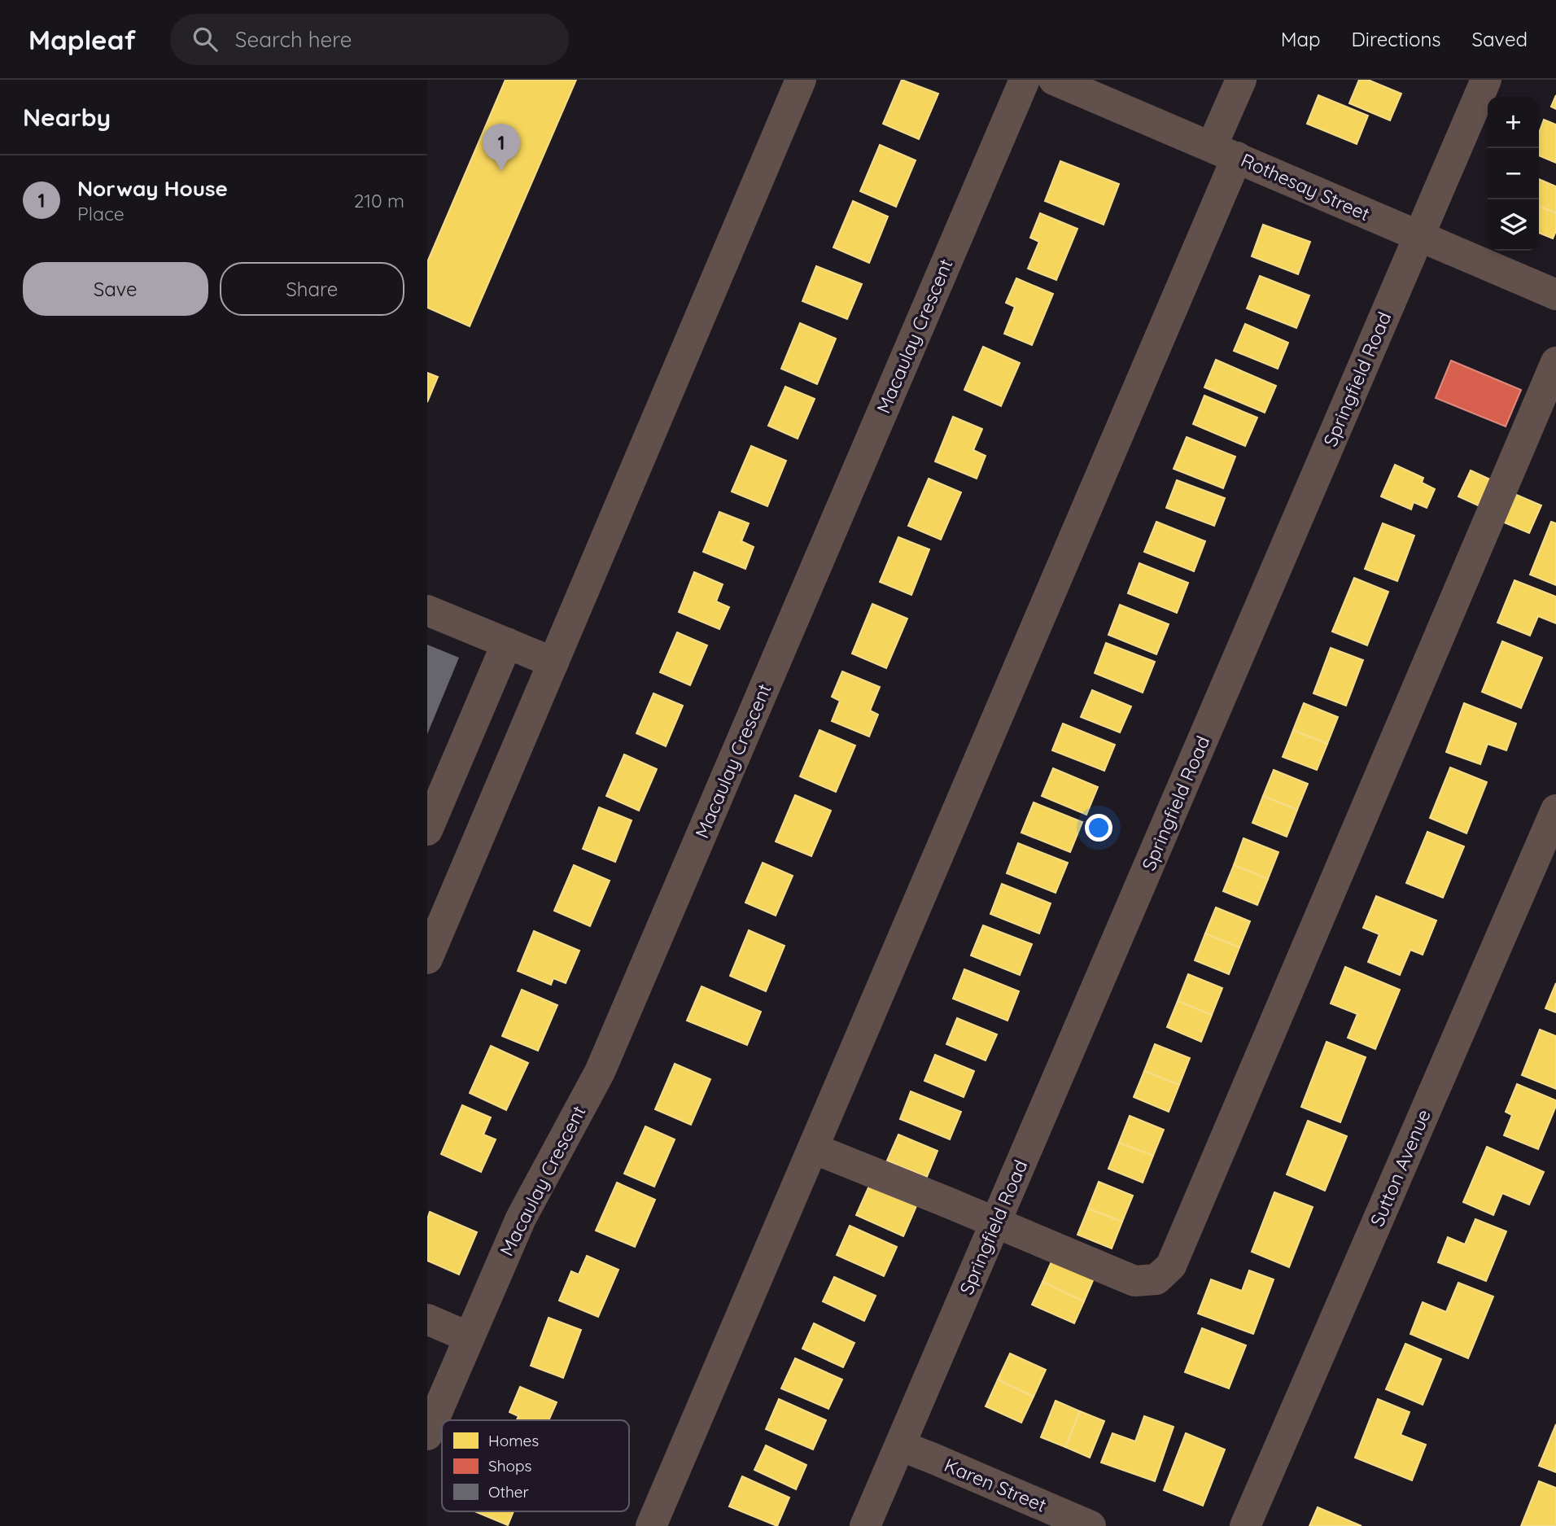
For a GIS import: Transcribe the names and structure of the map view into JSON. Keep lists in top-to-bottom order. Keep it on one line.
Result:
{"streets":{"street":["Rothesay Street","Macaulay Crescent","Springfield Road","Sutton Avenue","Karen Street"]},"crossings":[["Rothesay Street","Springfield Road"],["Springfield Road","Karen Street"]],"legend":["Homes","Shops","Other"],"page":{"header":"Mapleaf","search":"Search here","nav":["Map","Directions","Saved"],"heading":"Nearby","map_buttons":["+","−"],"pins":"1","list":[{"mark":"1","name":"Norway House","note":"Place","value":"210 m"}],"buttons":["Save","Share"]}}
